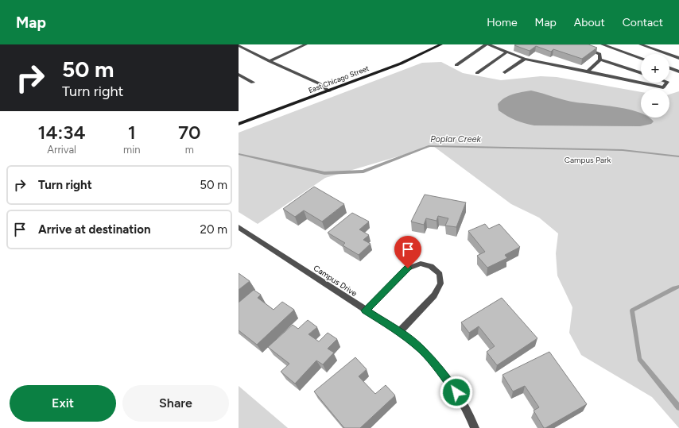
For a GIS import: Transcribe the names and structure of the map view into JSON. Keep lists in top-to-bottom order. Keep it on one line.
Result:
{"streets":{"main road":["East Chicago Street"],"street":["Campus Drive"]},"water":["Poplar Creek"],"parks":["Campus Park"],"page":{"header":"Map","nav":["Home","Map","About","Contact"],"turn":["50 m","Turn right"],"map_buttons":["+","−"],"eta":["14:34","Arrival","1","min","70","m"],"list":[{"name":"Turn right","value":"50 m"},{"name":"Arrive at destination","value":"20 m"}],"buttons":["Exit","Share"]}}
